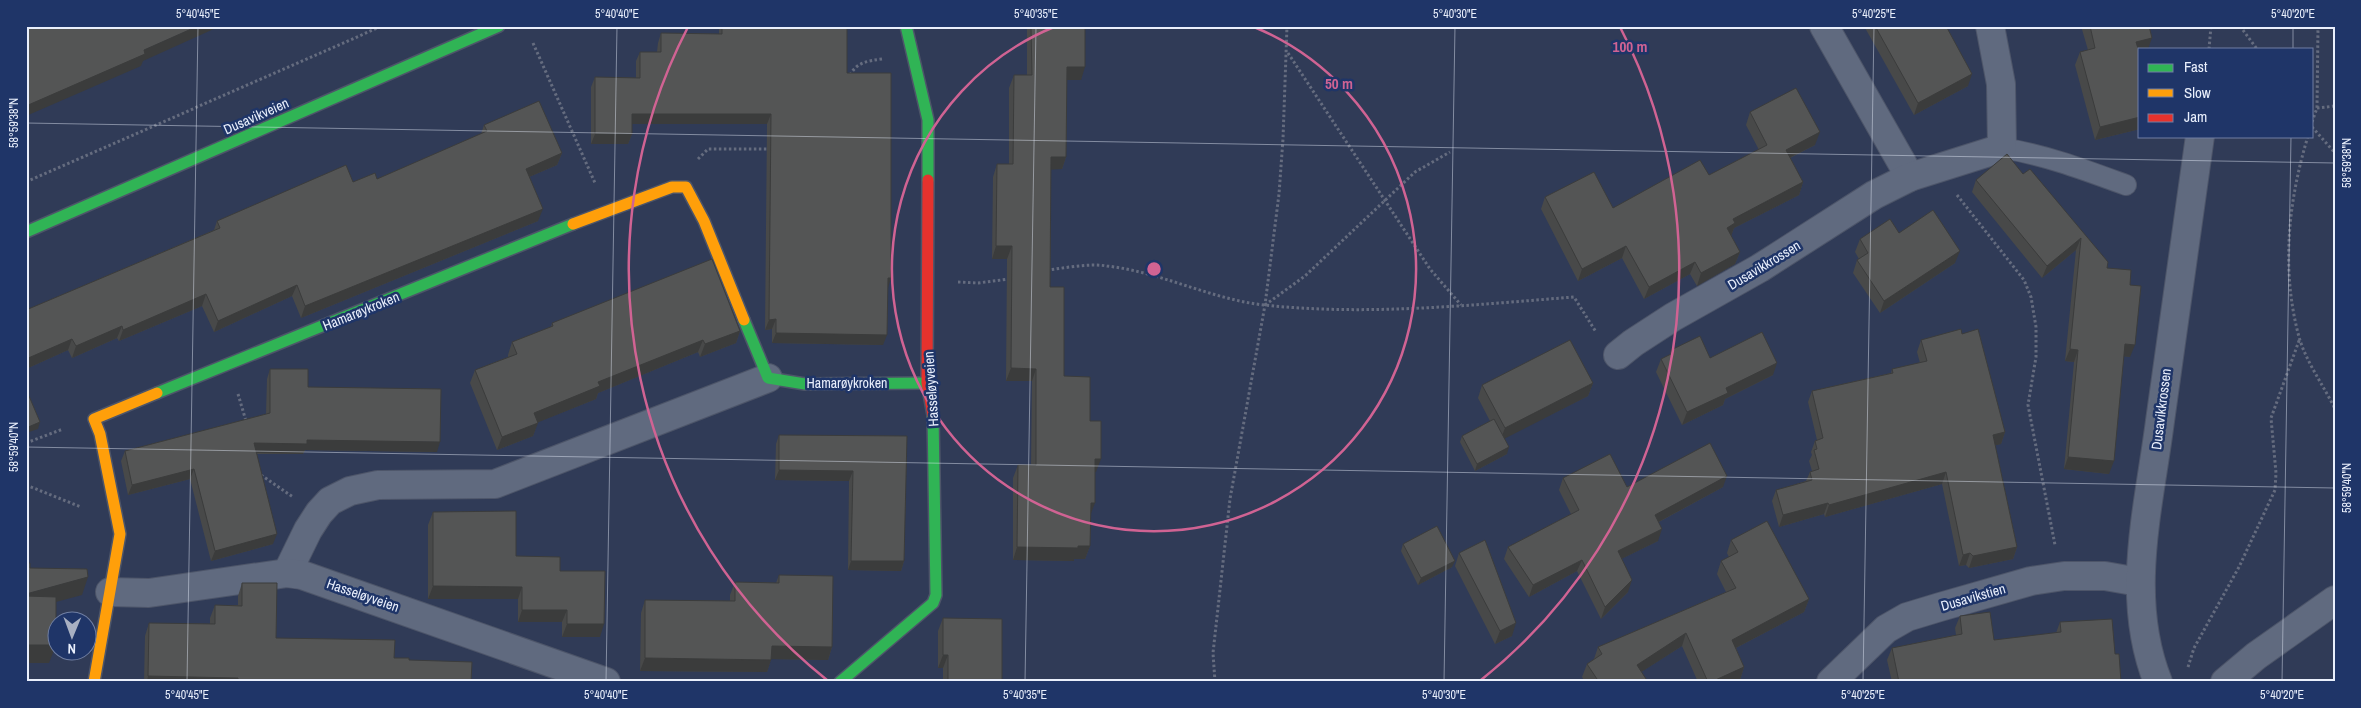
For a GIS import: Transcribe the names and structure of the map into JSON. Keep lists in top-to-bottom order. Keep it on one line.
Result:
{"streets":{"street":["Dusavikveien","Dusavikkrossen","Hamarøykroken","Hasseløyveien","Dusavikstien"]},"crossings":[["Dusavikkrossen","Dusavikstien"],["Hamarøykroken","Hasseløyveien"]],"legend":["Fast","Slow","Jam"],"north":"bottom","coordinates":["5°40'45\"E","5°40'40\"E","5°40'35\"E","5°40'30\"E","5°40'25\"E","5°40'20\"E","58°59'38\"N","58°59'40\"N"],"rings":["100 m","50 m"]}
